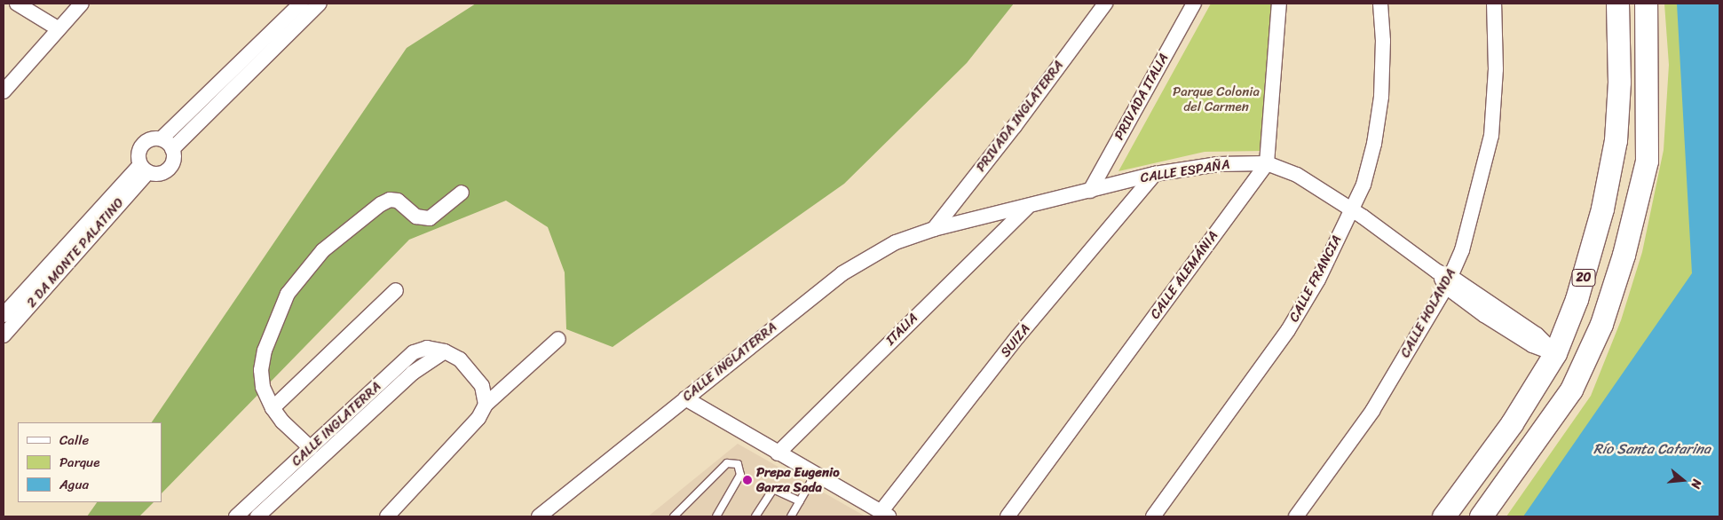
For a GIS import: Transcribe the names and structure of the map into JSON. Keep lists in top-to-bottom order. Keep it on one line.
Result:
{"streets":{"main road":["20"],"street":["PRIVADA ITALIA","PRIVADA INGLATERRA","CALLE ESPAÑA","2 DA MONTE PALATINO","CALLE ALEMÁNIA","CALLE FRANCIA","CALLE HOLANDA","ITALIA","SUIZA","CALLE INGLATERRA"]},"crossings":[["PRIVADA ITALIA","CALLE ESPAÑA"],["PRIVADA INGLATERRA","CALLE ESPAÑA"],["PRIVADA INGLATERRA","CALLE INGLATERRA"],["CALLE ESPAÑA","CALLE ALEMÁNIA"],["CALLE ESPAÑA","20"],["CALLE ESPAÑA","CALLE FRANCIA"],["CALLE ESPAÑA","CALLE HOLANDA"],["CALLE ESPAÑA","ITALIA"],["CALLE ESPAÑA","SUIZA"],["CALLE ESPAÑA","CALLE INGLATERRA"]],"water":["Río Santa Catarina"],"parks":["Parque Colonia del Carmen"],"places":["Prepa Eugenio Garza Sada"],"legend":["Calle","Parque","Agua"],"north":"right"}
